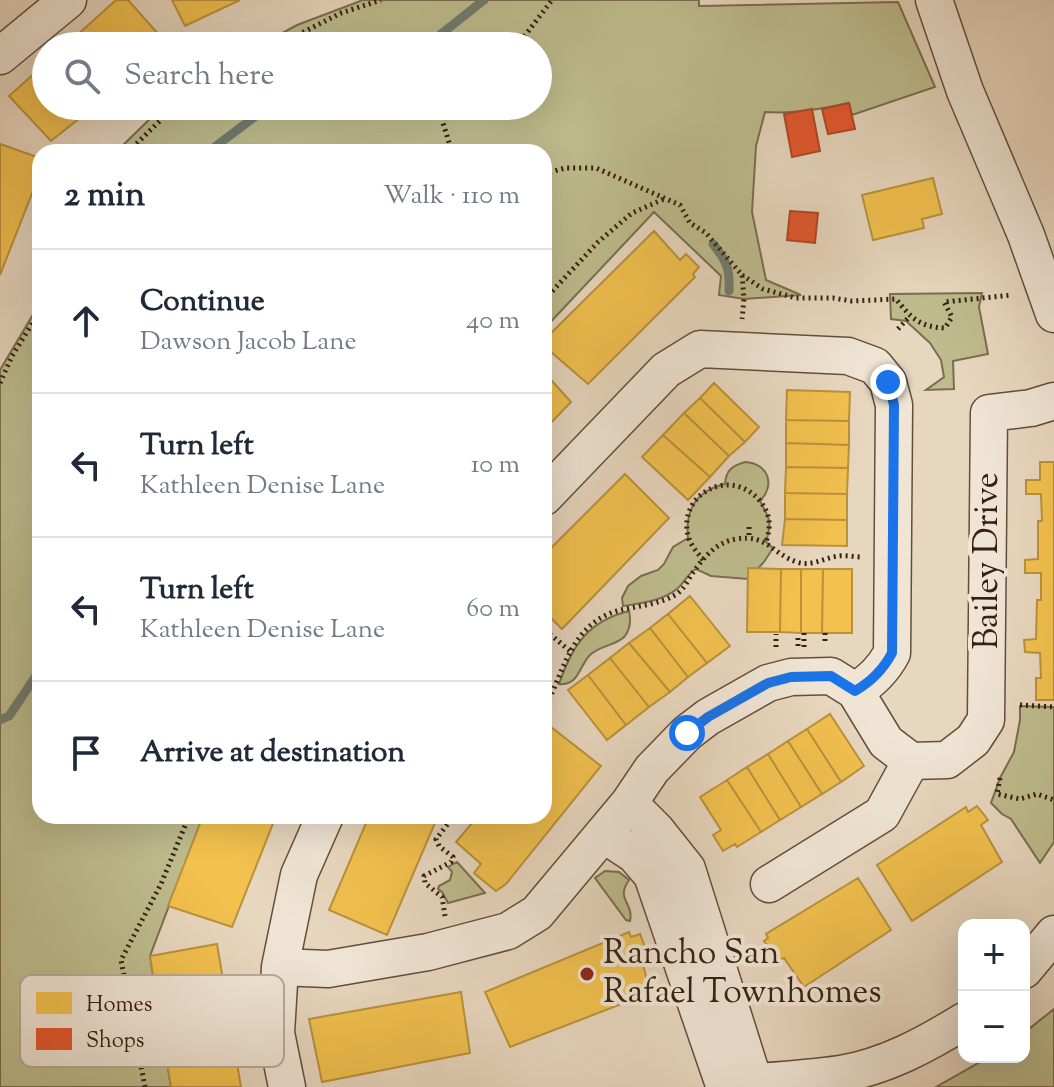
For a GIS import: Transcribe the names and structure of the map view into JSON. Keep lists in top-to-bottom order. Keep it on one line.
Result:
{"streets":{"street":["Bailey Drive"]},"places":["Rancho San Rafael Townhomes"],"legend":["Homes","Shops"],"page":{"search":"Search here","heading":["2 min","Walk · 110 m"],"list":[["Continue","Dawson Jacob Lane","40 m"],["Turn left","Kathleen Denise Lane","10 m"],["Turn left","Kathleen Denise Lane","60 m"],"Arrive at destination"],"map_buttons":["+","−"]}}
